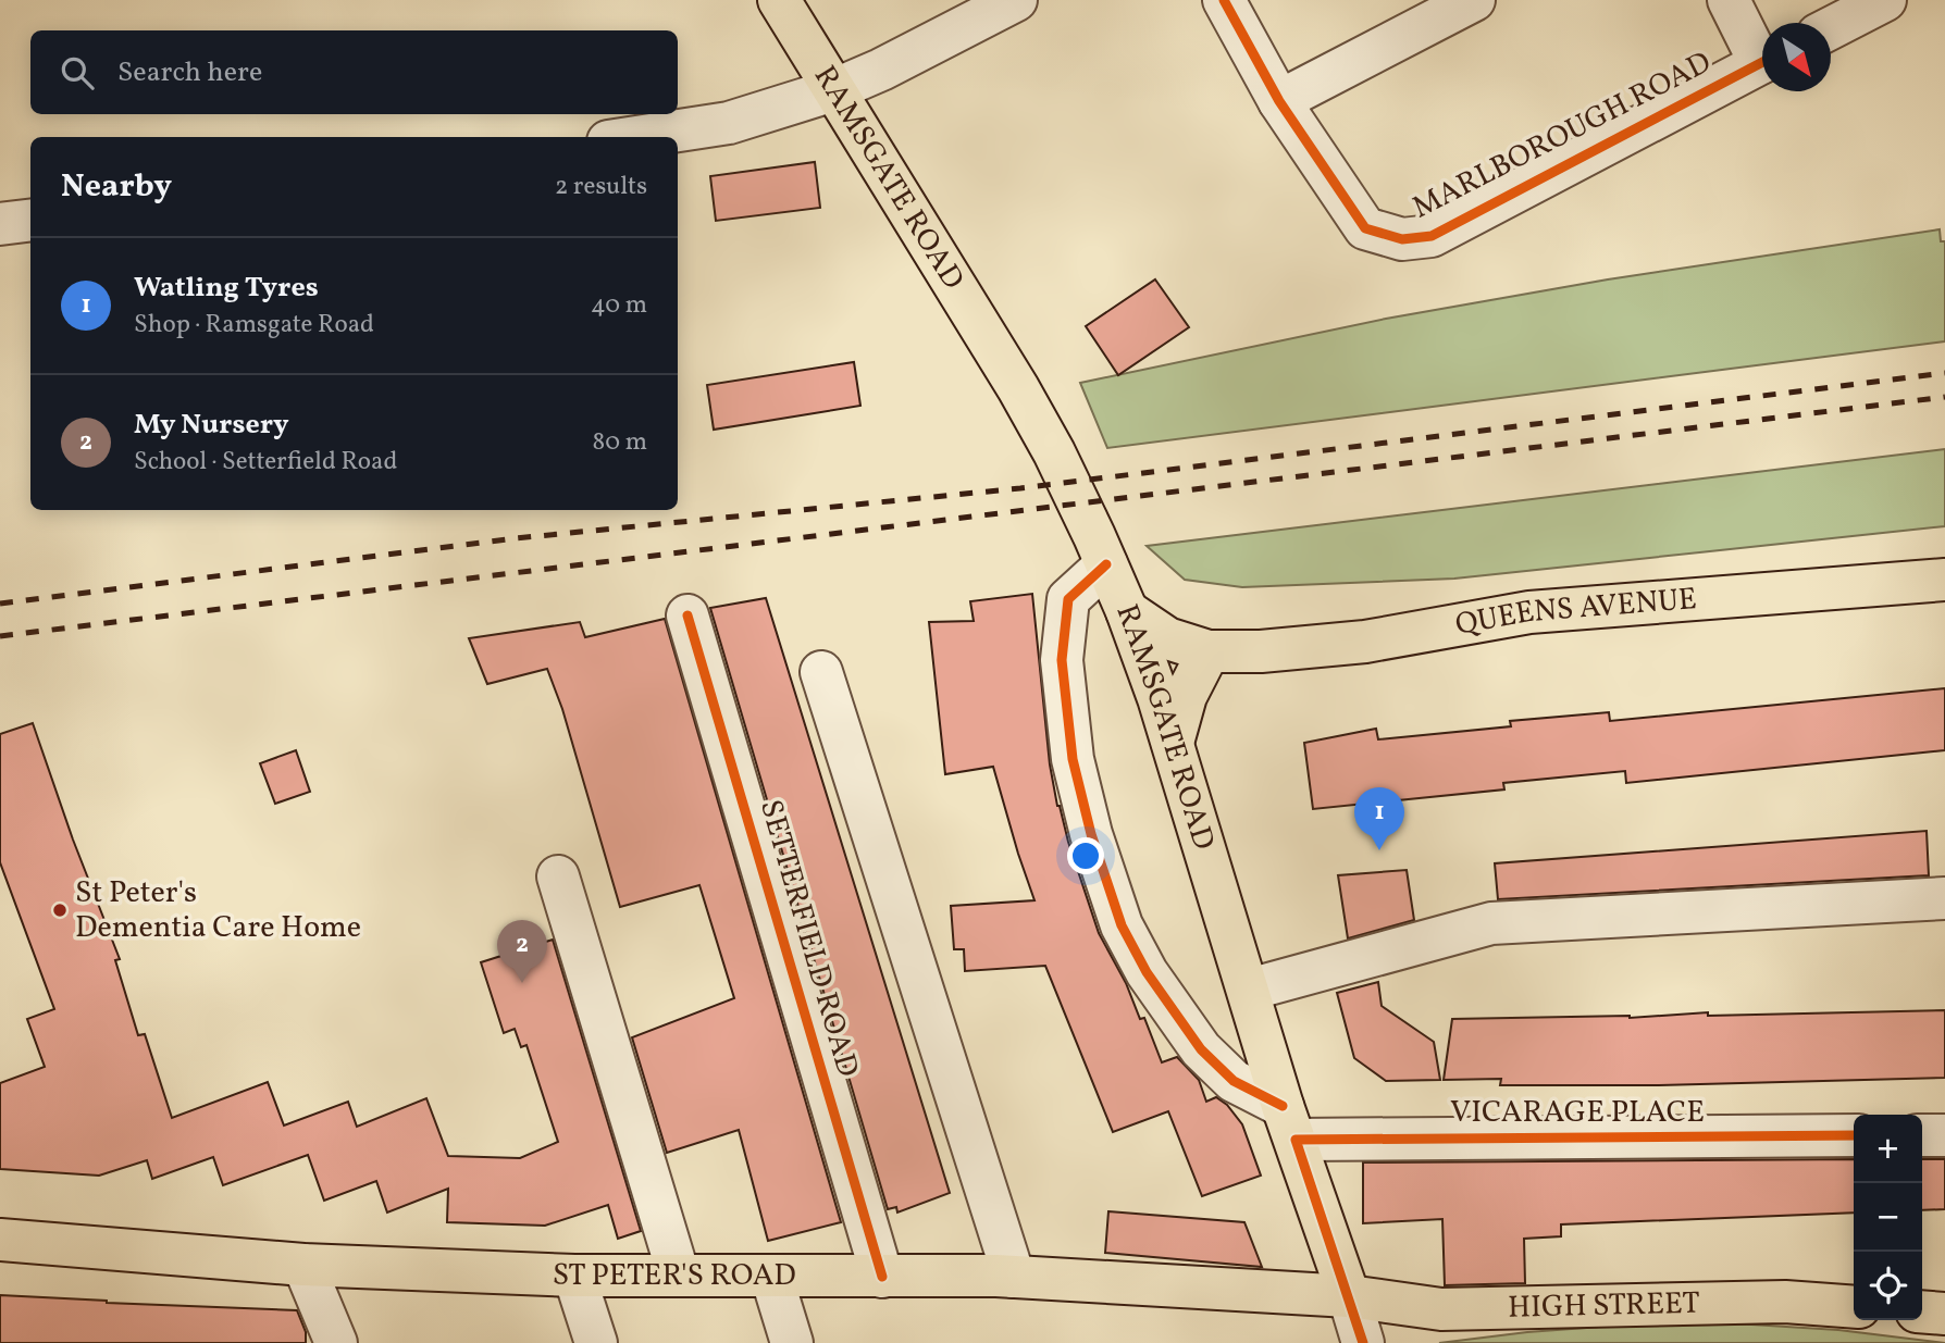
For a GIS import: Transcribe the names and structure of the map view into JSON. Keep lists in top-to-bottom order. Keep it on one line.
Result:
{"streets":{"main road":["RAMSGATE ROAD","QUEENS AVENUE","ST PETER'S ROAD","HIGH STREET"],"street":["MARLBOROUGH ROAD","SETTERFIELD ROAD","VICARAGE PLACE"]},"crossings":[["RAMSGATE ROAD","QUEENS AVENUE"],["RAMSGATE ROAD","VICARAGE PLACE"],["RAMSGATE ROAD","ST PETER'S ROAD"],["RAMSGATE ROAD","HIGH STREET"],["SETTERFIELD ROAD","ST PETER'S ROAD"],["ST PETER'S ROAD","HIGH STREET"]],"places":["St Peter's Dementia Care Home"],"north":"bottom right","page":{"search":"Search here","heading":["Nearby","2 results"],"list":[{"mark":"1","name":"Watling Tyres","note":"Shop · Ramsgate Road","value":"40 m"},{"mark":"2","name":"My Nursery","note":"School · Setterfield Road","value":"80 m"}],"pins":["1","2"],"map_buttons":["+","−"]}}
